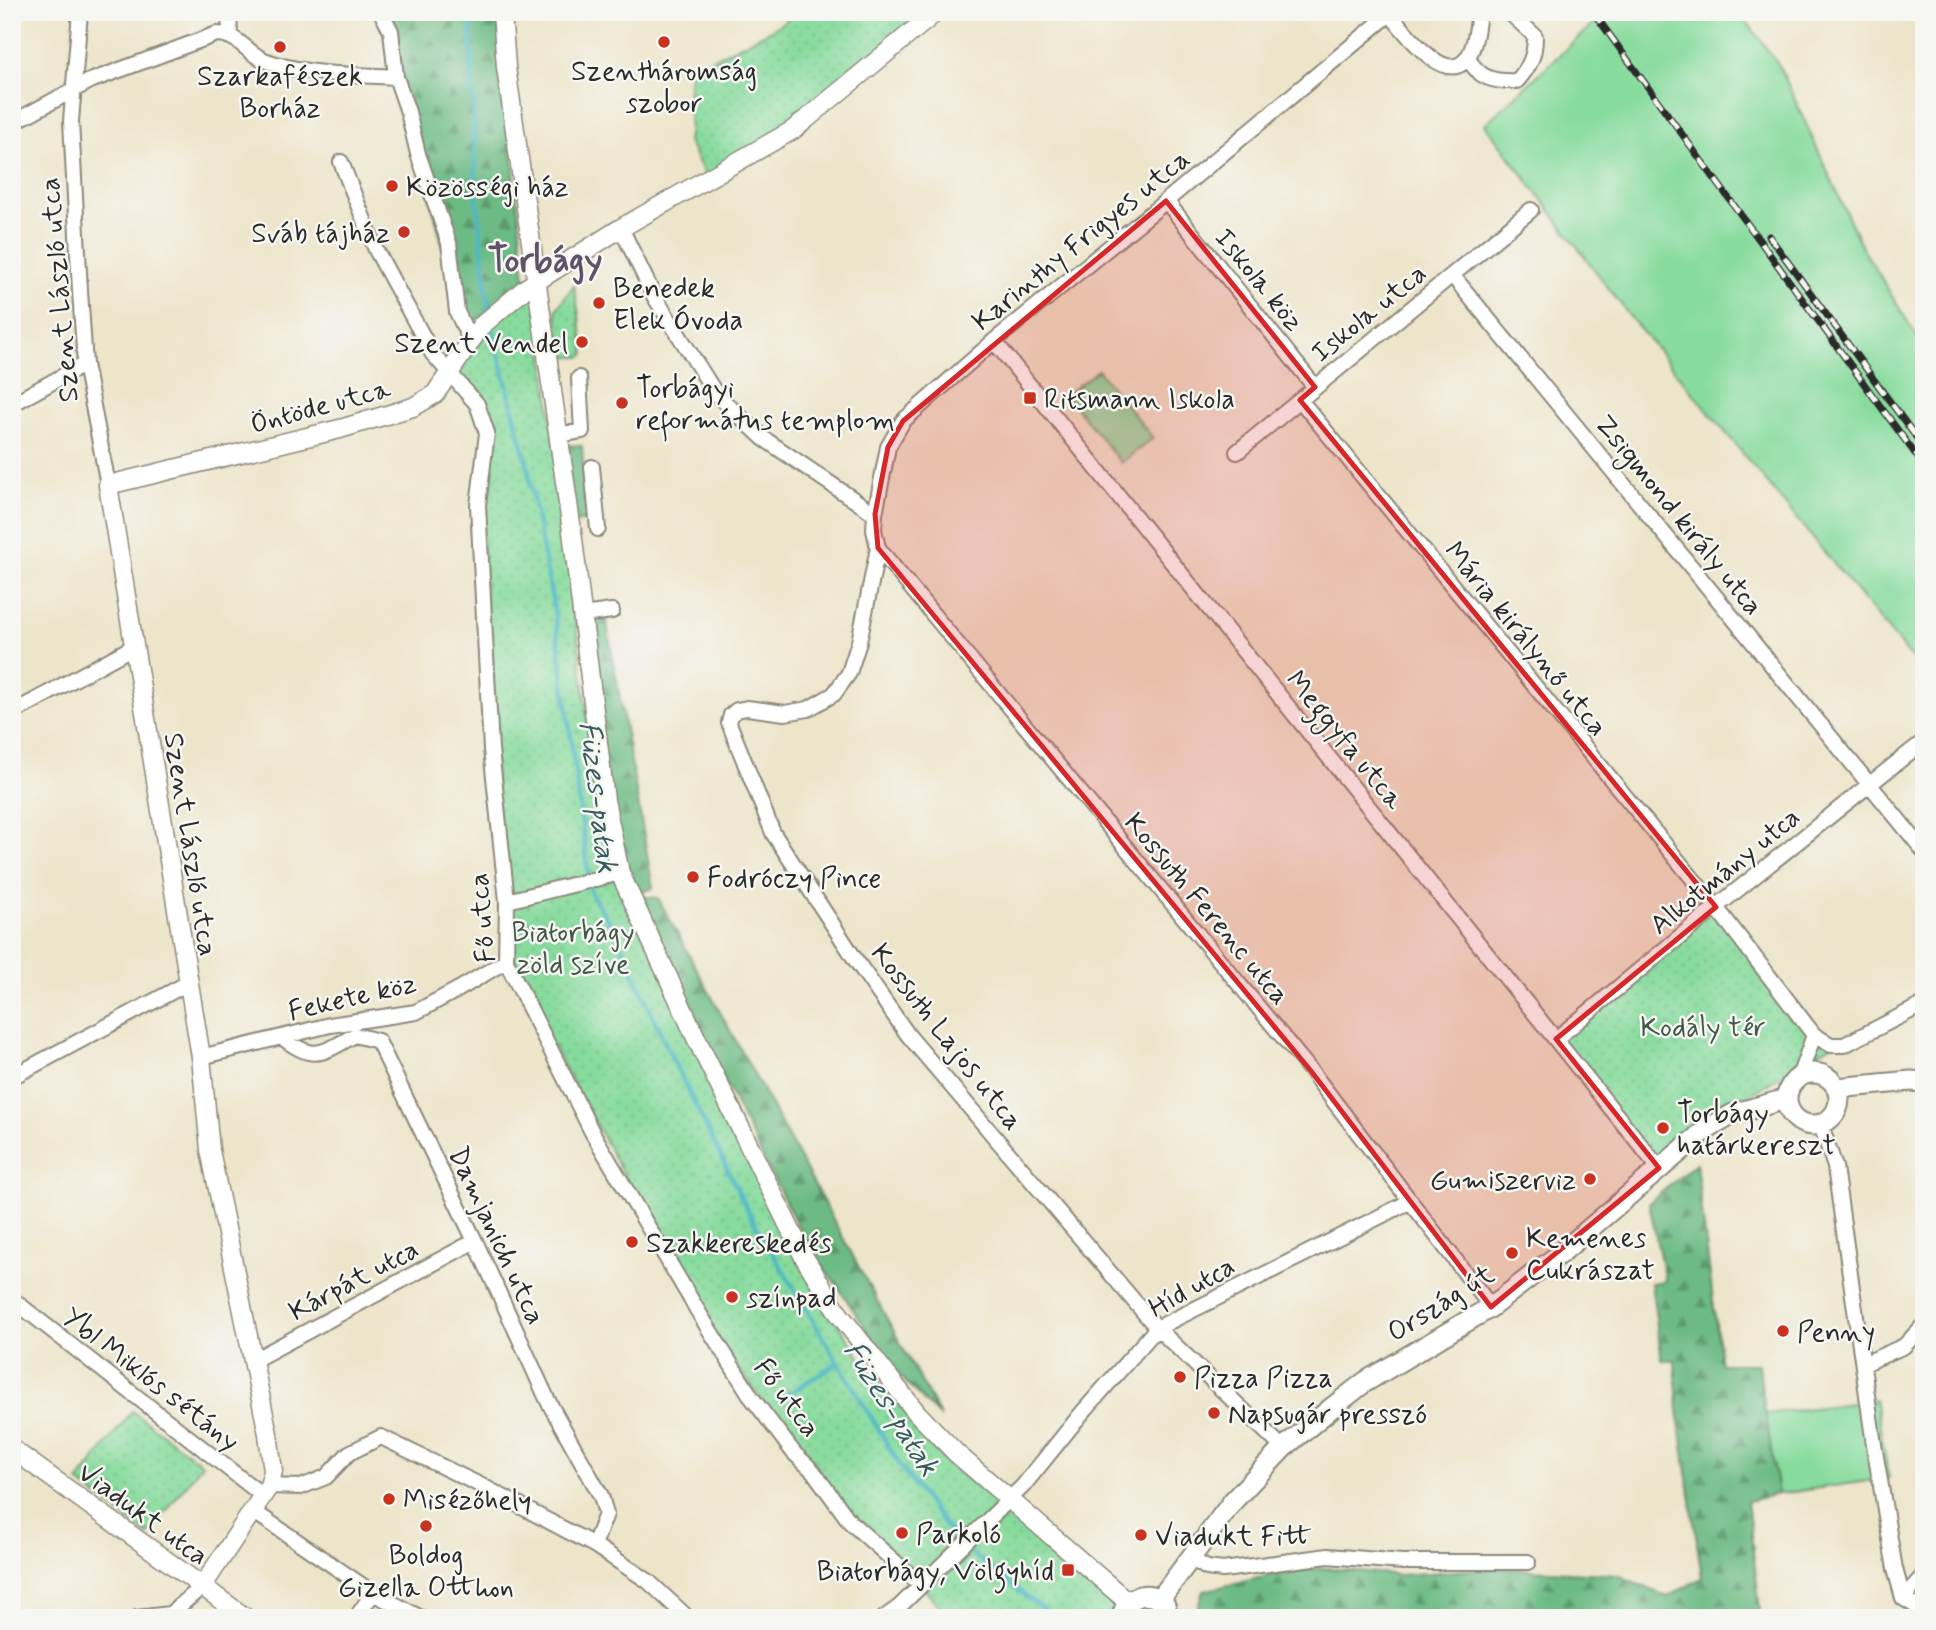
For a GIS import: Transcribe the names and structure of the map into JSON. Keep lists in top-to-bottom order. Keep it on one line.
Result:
{"streets":{"main road":["Ország út"],"street":["Karinthy Frigyes utca","Iskola köz","Szent László utca","Iskola utca","Öntöde utca","Zsigmond király utca","Mária királynő utca","Meggyfa utca","Alkotmány utca","Kossuth Ferenc utca","Fő utca","Fekete köz","Kossuth Lajos utca","Damjanich utca","Kárpát utca","Híd utca","Ybl Miklós sétány","Viadukt utca"]},"crossings":[["Karinthy Frigyes utca","Iskola köz"],["Karinthy Frigyes utca","Meggyfa utca"],["Karinthy Frigyes utca","Kossuth Ferenc utca"],["Karinthy Frigyes utca","Kossuth Lajos utca"],["Iskola köz","Iskola utca"],["Szent László utca","Öntöde utca"],["Szent László utca","Fekete köz"],["Szent László utca","Kárpát utca"],["Szent László utca","Ybl Miklós sétány"],["Szent László utca","Viadukt utca"],["Iskola utca","Zsigmond király utca"],["Iskola utca","Mária királynő utca"],["Öntöde utca","Fő utca"],["Zsigmond király utca","Alkotmány utca"],["Mária királynő utca","Alkotmány utca"],["Meggyfa utca","Alkotmány utca"],["Meggyfa utca","Ország út"],["Kossuth Ferenc utca","Kossuth Lajos utca"],["Kossuth Ferenc utca","Híd utca"],["Kossuth Ferenc utca","Ország út"],["Fő utca","Fekete köz"],["Fekete köz","Damjanich utca"],["Kossuth Lajos utca","Híd utca"],["Kossuth Lajos utca","Ország út"],["Damjanich utca","Kárpát utca"]],"districts":["Torbágy"],"water":["Füzes-patak"],"parks":["Biatorbágy zöld szíve","Kodály tér"],"places":{"other":["Szentháromság szobor","Szarkafészek Borház","Közösségi ház","Sváb tájház","Benedek Elek Óvoda","Szent Vendel","Torbágyi református templom","Fodróczy Pince","Torbágy határkereszt","Gumiszerviz","Szakkereskedés","Kemenes Cukrászat","színpad","Penny","Pizza Pizza","Napsugár presszó","Misézőhely","Boldog Gizella Otthon","Parkoló","Viadukt Fitt"],"transit":["Ritsmann Iskola","Biatorbágy, Völgyhíd"]}}
